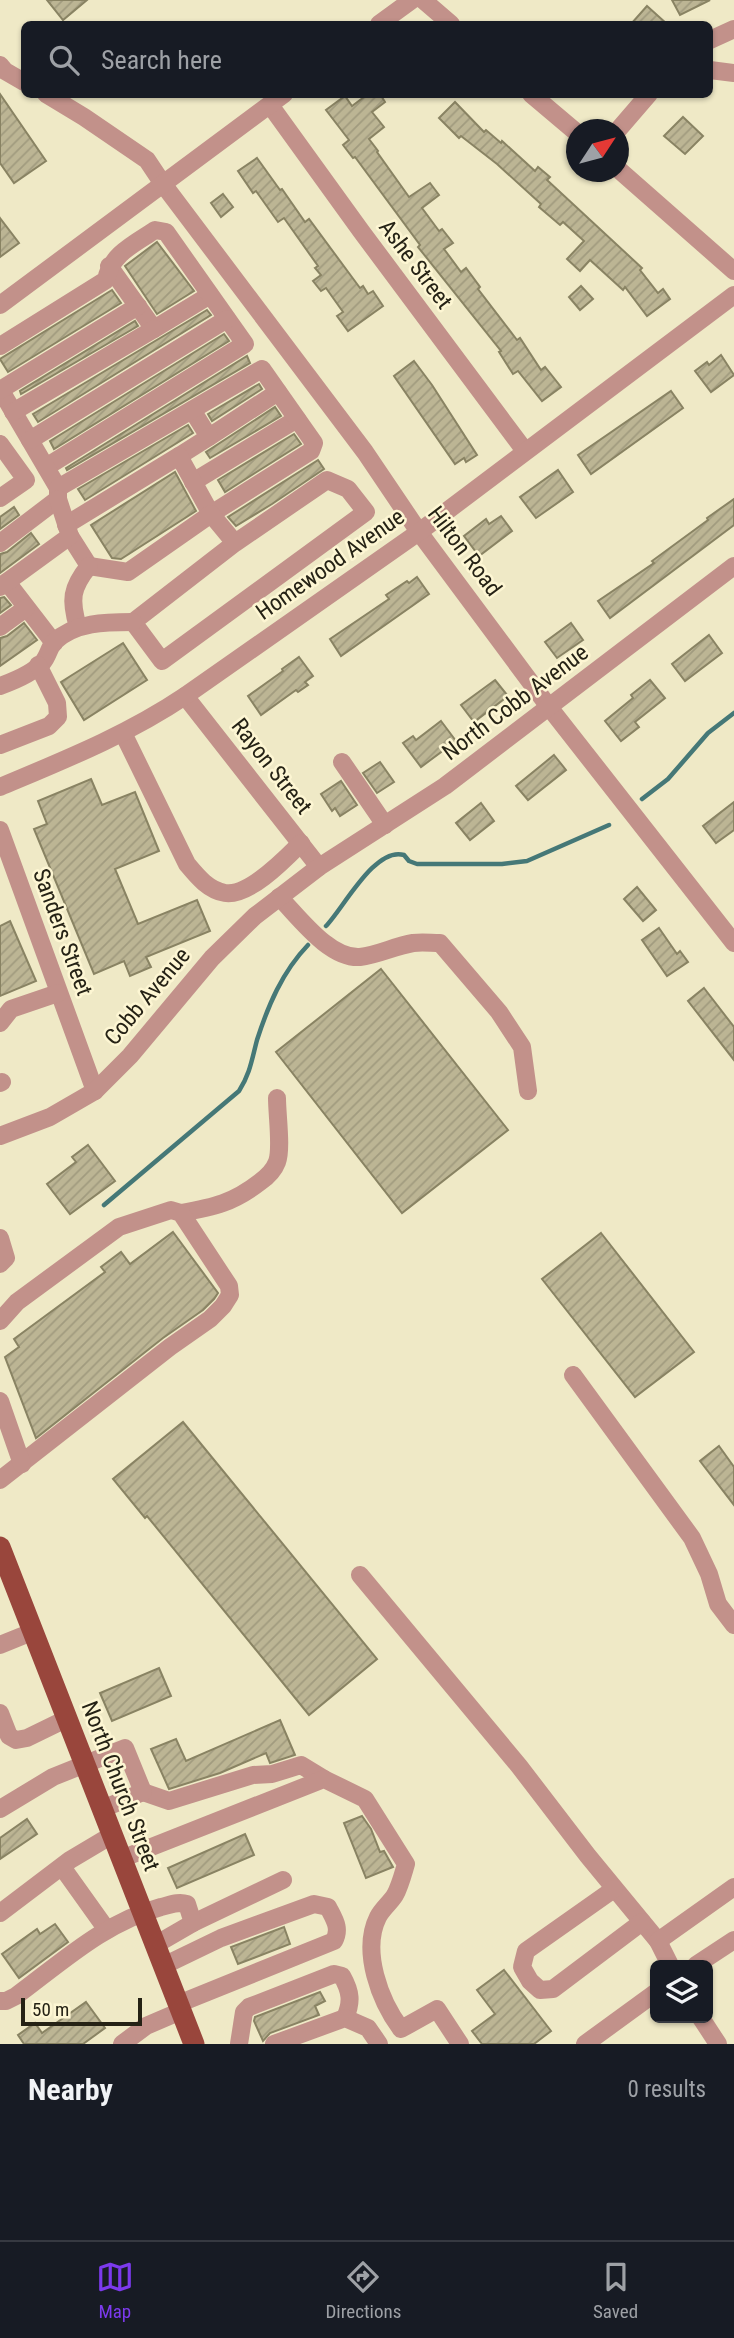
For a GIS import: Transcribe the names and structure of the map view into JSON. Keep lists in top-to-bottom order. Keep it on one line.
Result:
{"streets":{"main road":["North Church Street"],"street":["Ashe Street","Hilton Road","Homewood Avenue","North Cobb Avenue","Rayon Street","Sanders Street","Cobb Avenue"]},"crossings":[["Ashe Street","Homewood Avenue"],["Hilton Road","Homewood Avenue"],["Hilton Road","North Cobb Avenue"],["Homewood Avenue","Rayon Street"],["North Cobb Avenue","Rayon Street"],["North Cobb Avenue","Cobb Avenue"],["Rayon Street","Cobb Avenue"],["Sanders Street","Cobb Avenue"]],"scale_bar":"50 m","north":"top right","page":{"search":"Search here","scale":"50 m","heading":["Nearby","0 results"],"nav":["Map","Directions","Saved"]}}
